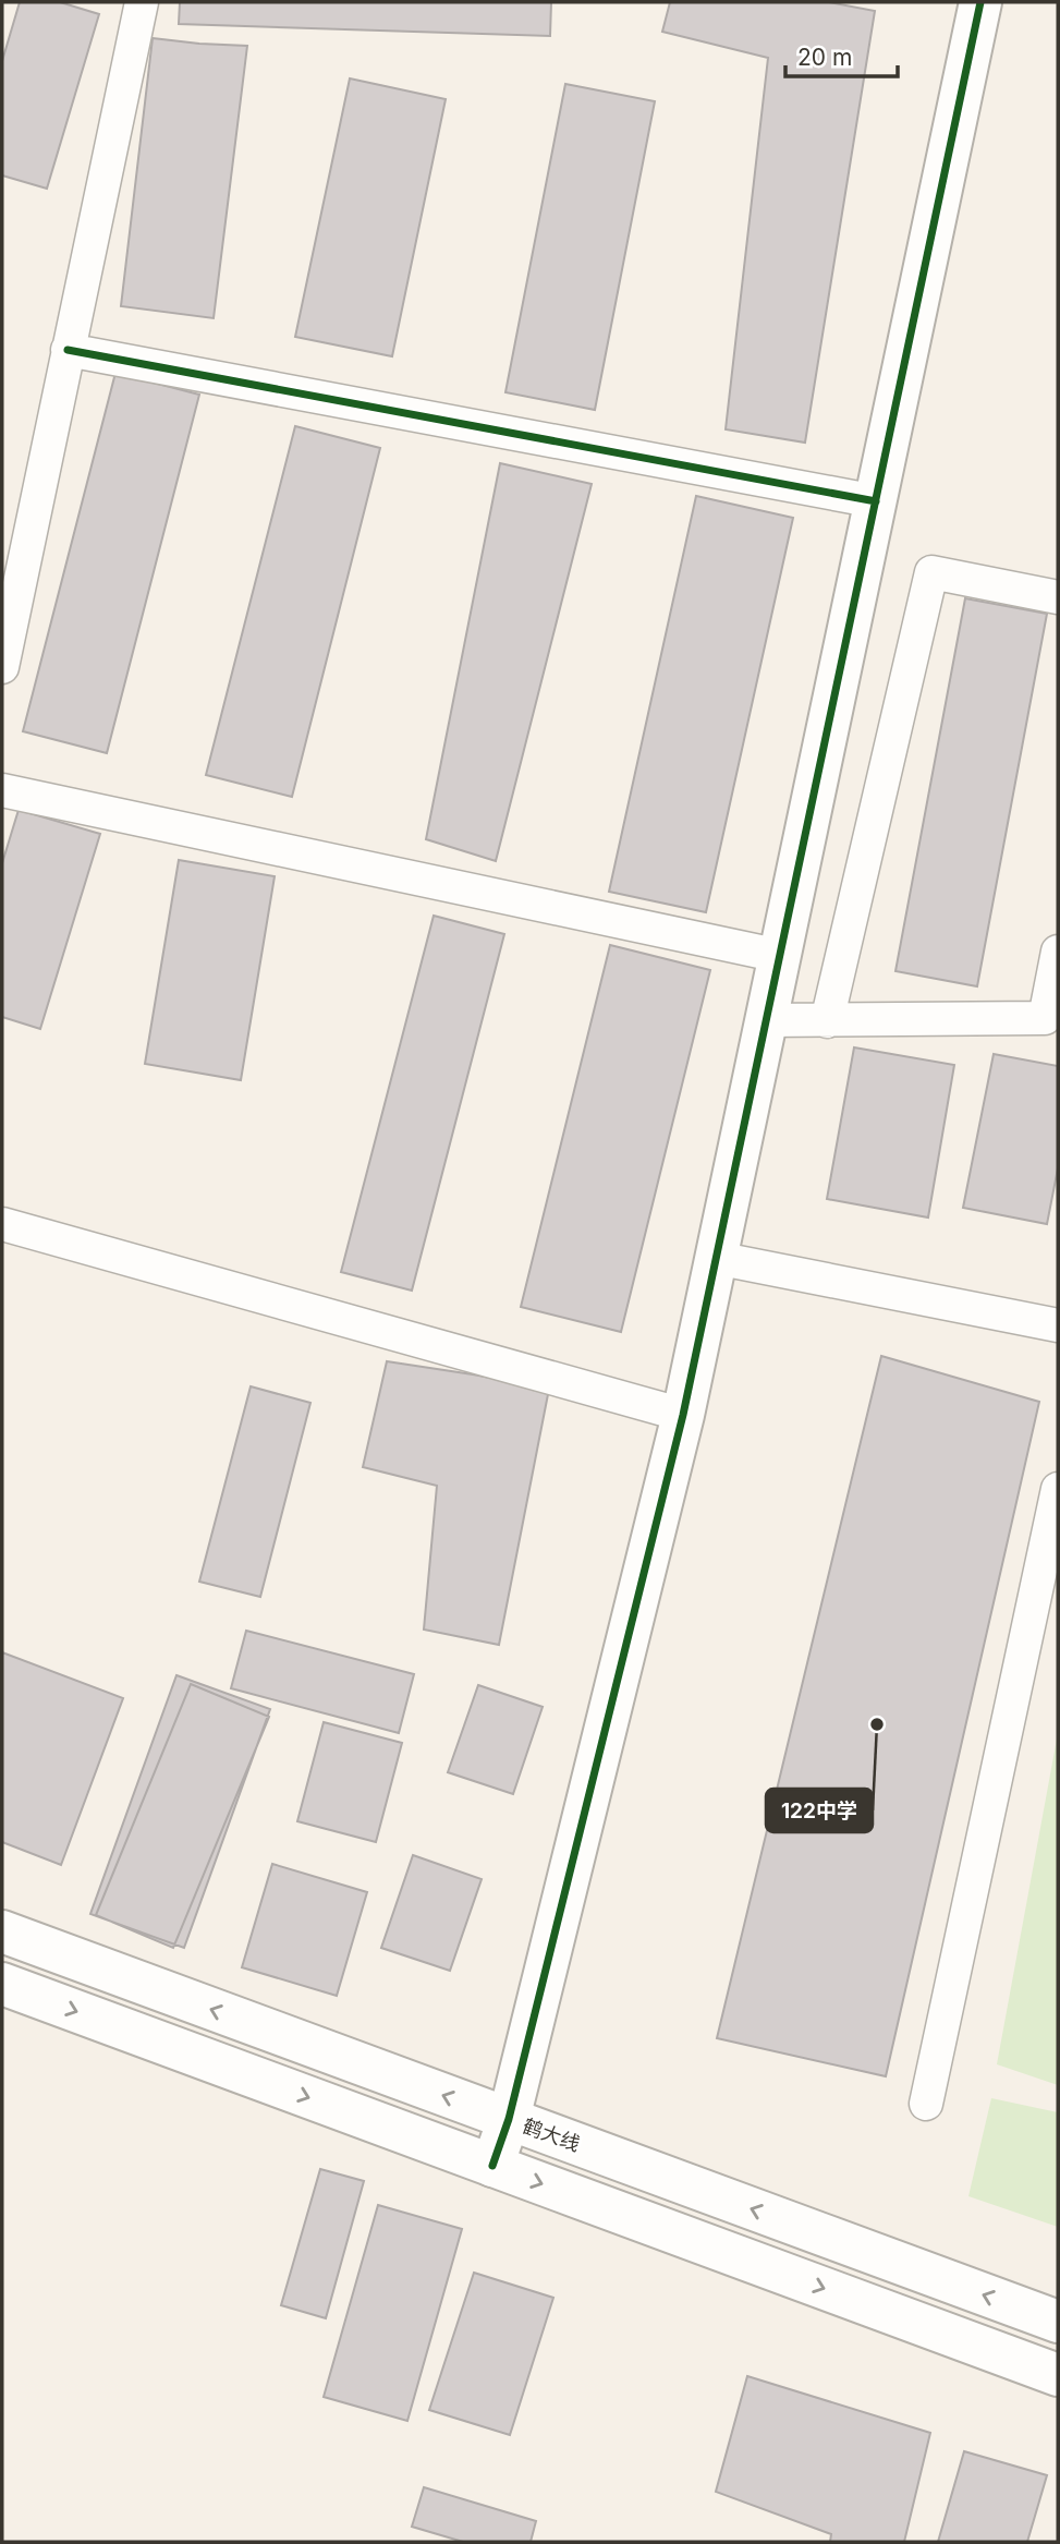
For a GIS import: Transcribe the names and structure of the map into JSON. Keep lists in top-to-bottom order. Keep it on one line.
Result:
{"streets":{"main road":["鹤大线"]},"places":["122中学"],"scale_bar":"20 m"}
